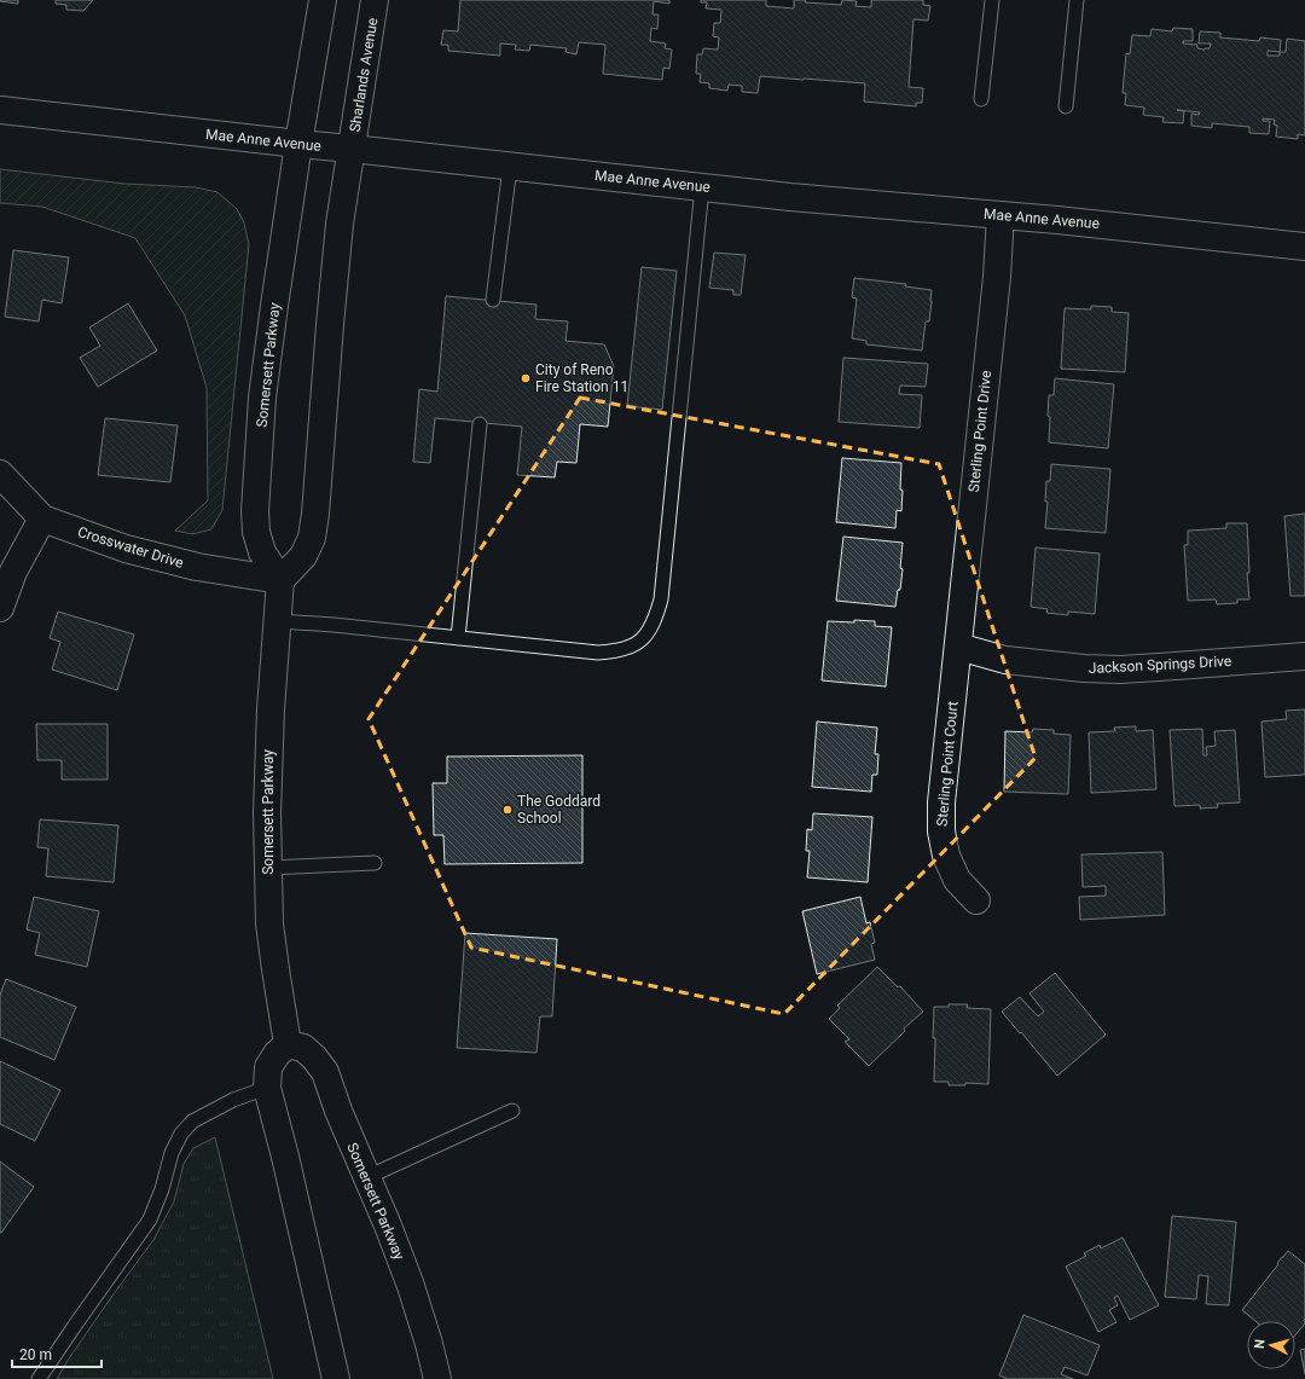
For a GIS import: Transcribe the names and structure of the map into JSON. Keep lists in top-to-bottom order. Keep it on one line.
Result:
{"streets":{"main road":["Sharlands Avenue","Mae Anne Avenue","Somersett Parkway","Sterling Point Drive","Crosswater Drive","Jackson Springs Drive","Sterling Point Court"]},"crossings":[["Sharlands Avenue","Mae Anne Avenue"],["Mae Anne Avenue","Somersett Parkway"],["Mae Anne Avenue","Sterling Point Drive"],["Somersett Parkway","Crosswater Drive"],["Sterling Point Drive","Jackson Springs Drive"],["Sterling Point Drive","Sterling Point Court"],["Jackson Springs Drive","Sterling Point Court"]],"places":["City of Reno Fire Station 11","The Goddard School"],"scale_bar":"20 m","north":"left"}
